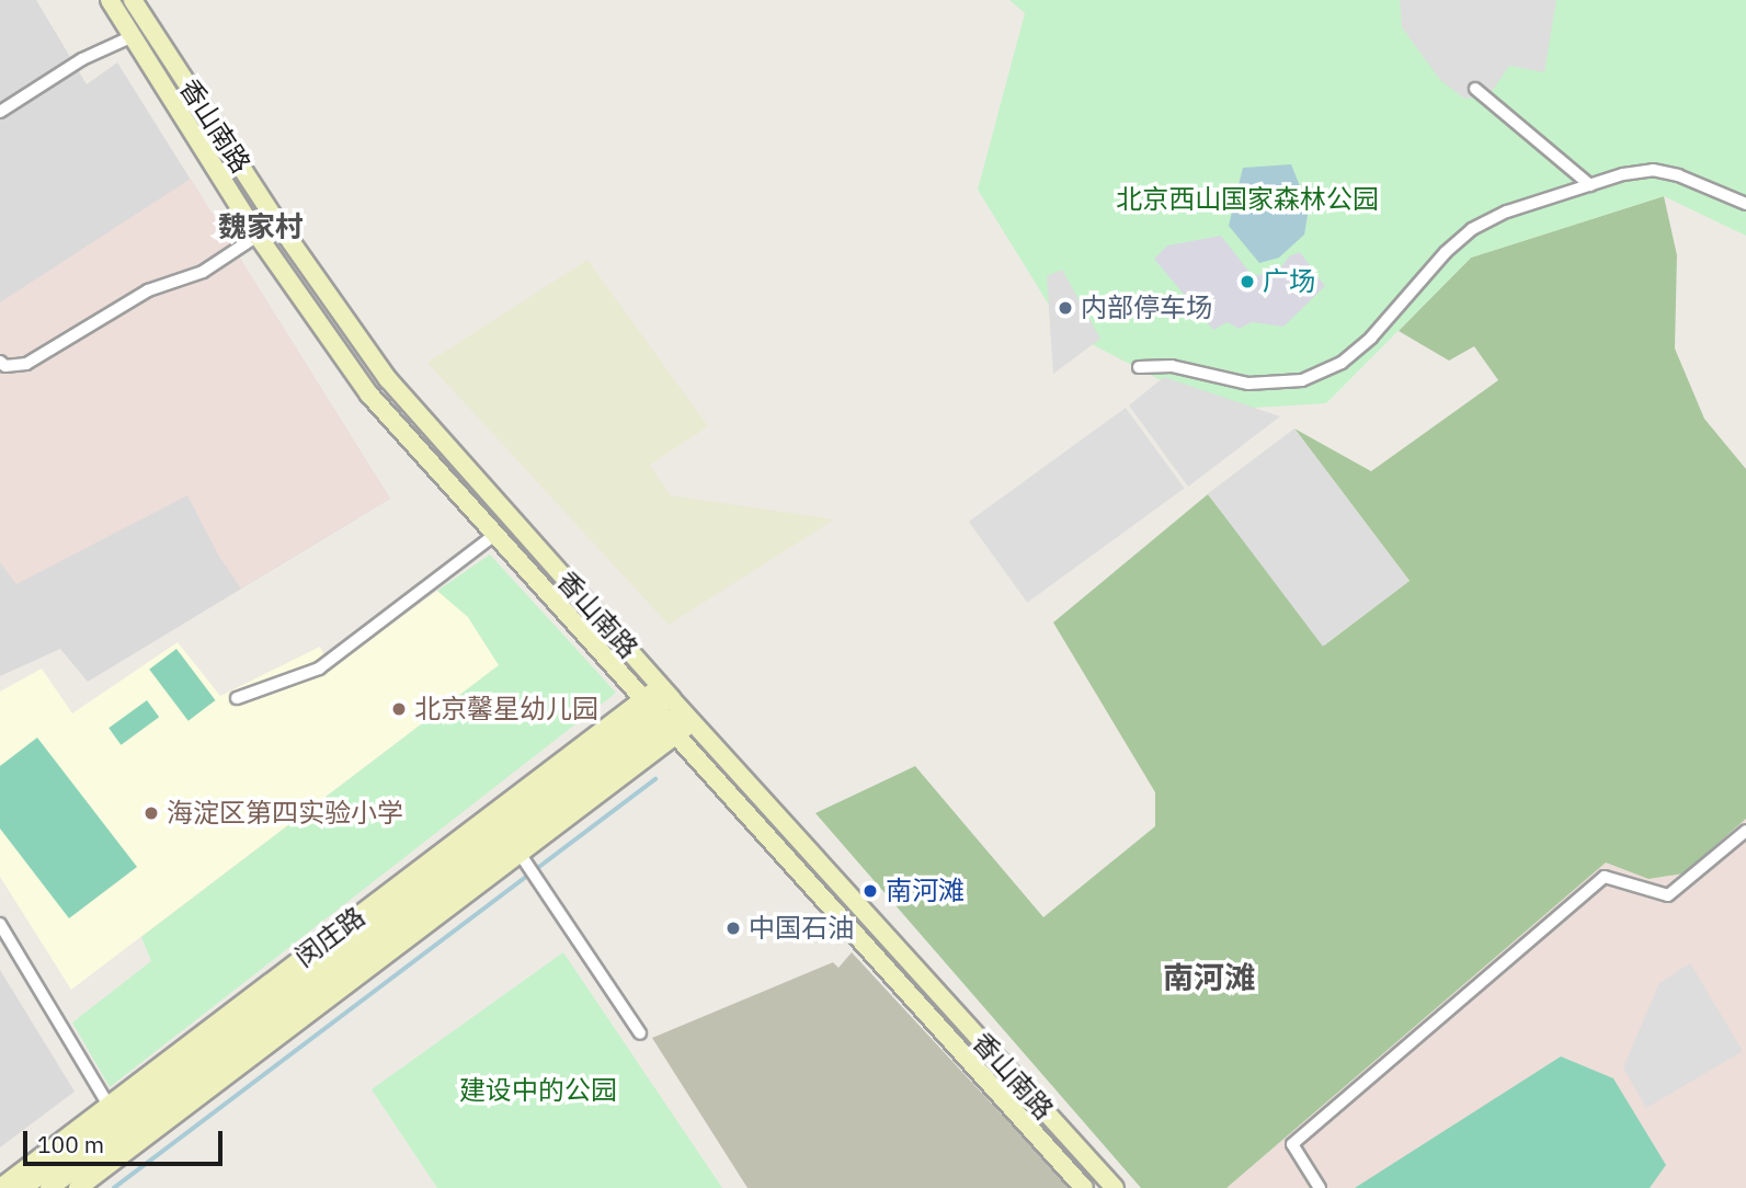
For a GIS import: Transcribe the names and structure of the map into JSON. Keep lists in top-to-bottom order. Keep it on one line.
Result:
{"streets":{"main road":["香山南路","闵庄路"]},"crossings":[["香山南路","闵庄路"]],"districts":["魏家村","南河滩"],"parks":["北京西山国家森林公园","建设中的公园"],"places":["广场","内部停车场","北京馨星幼儿园","海淀区第四实验小学","南河滩","中国石油"],"scale_bar":"100 m"}
